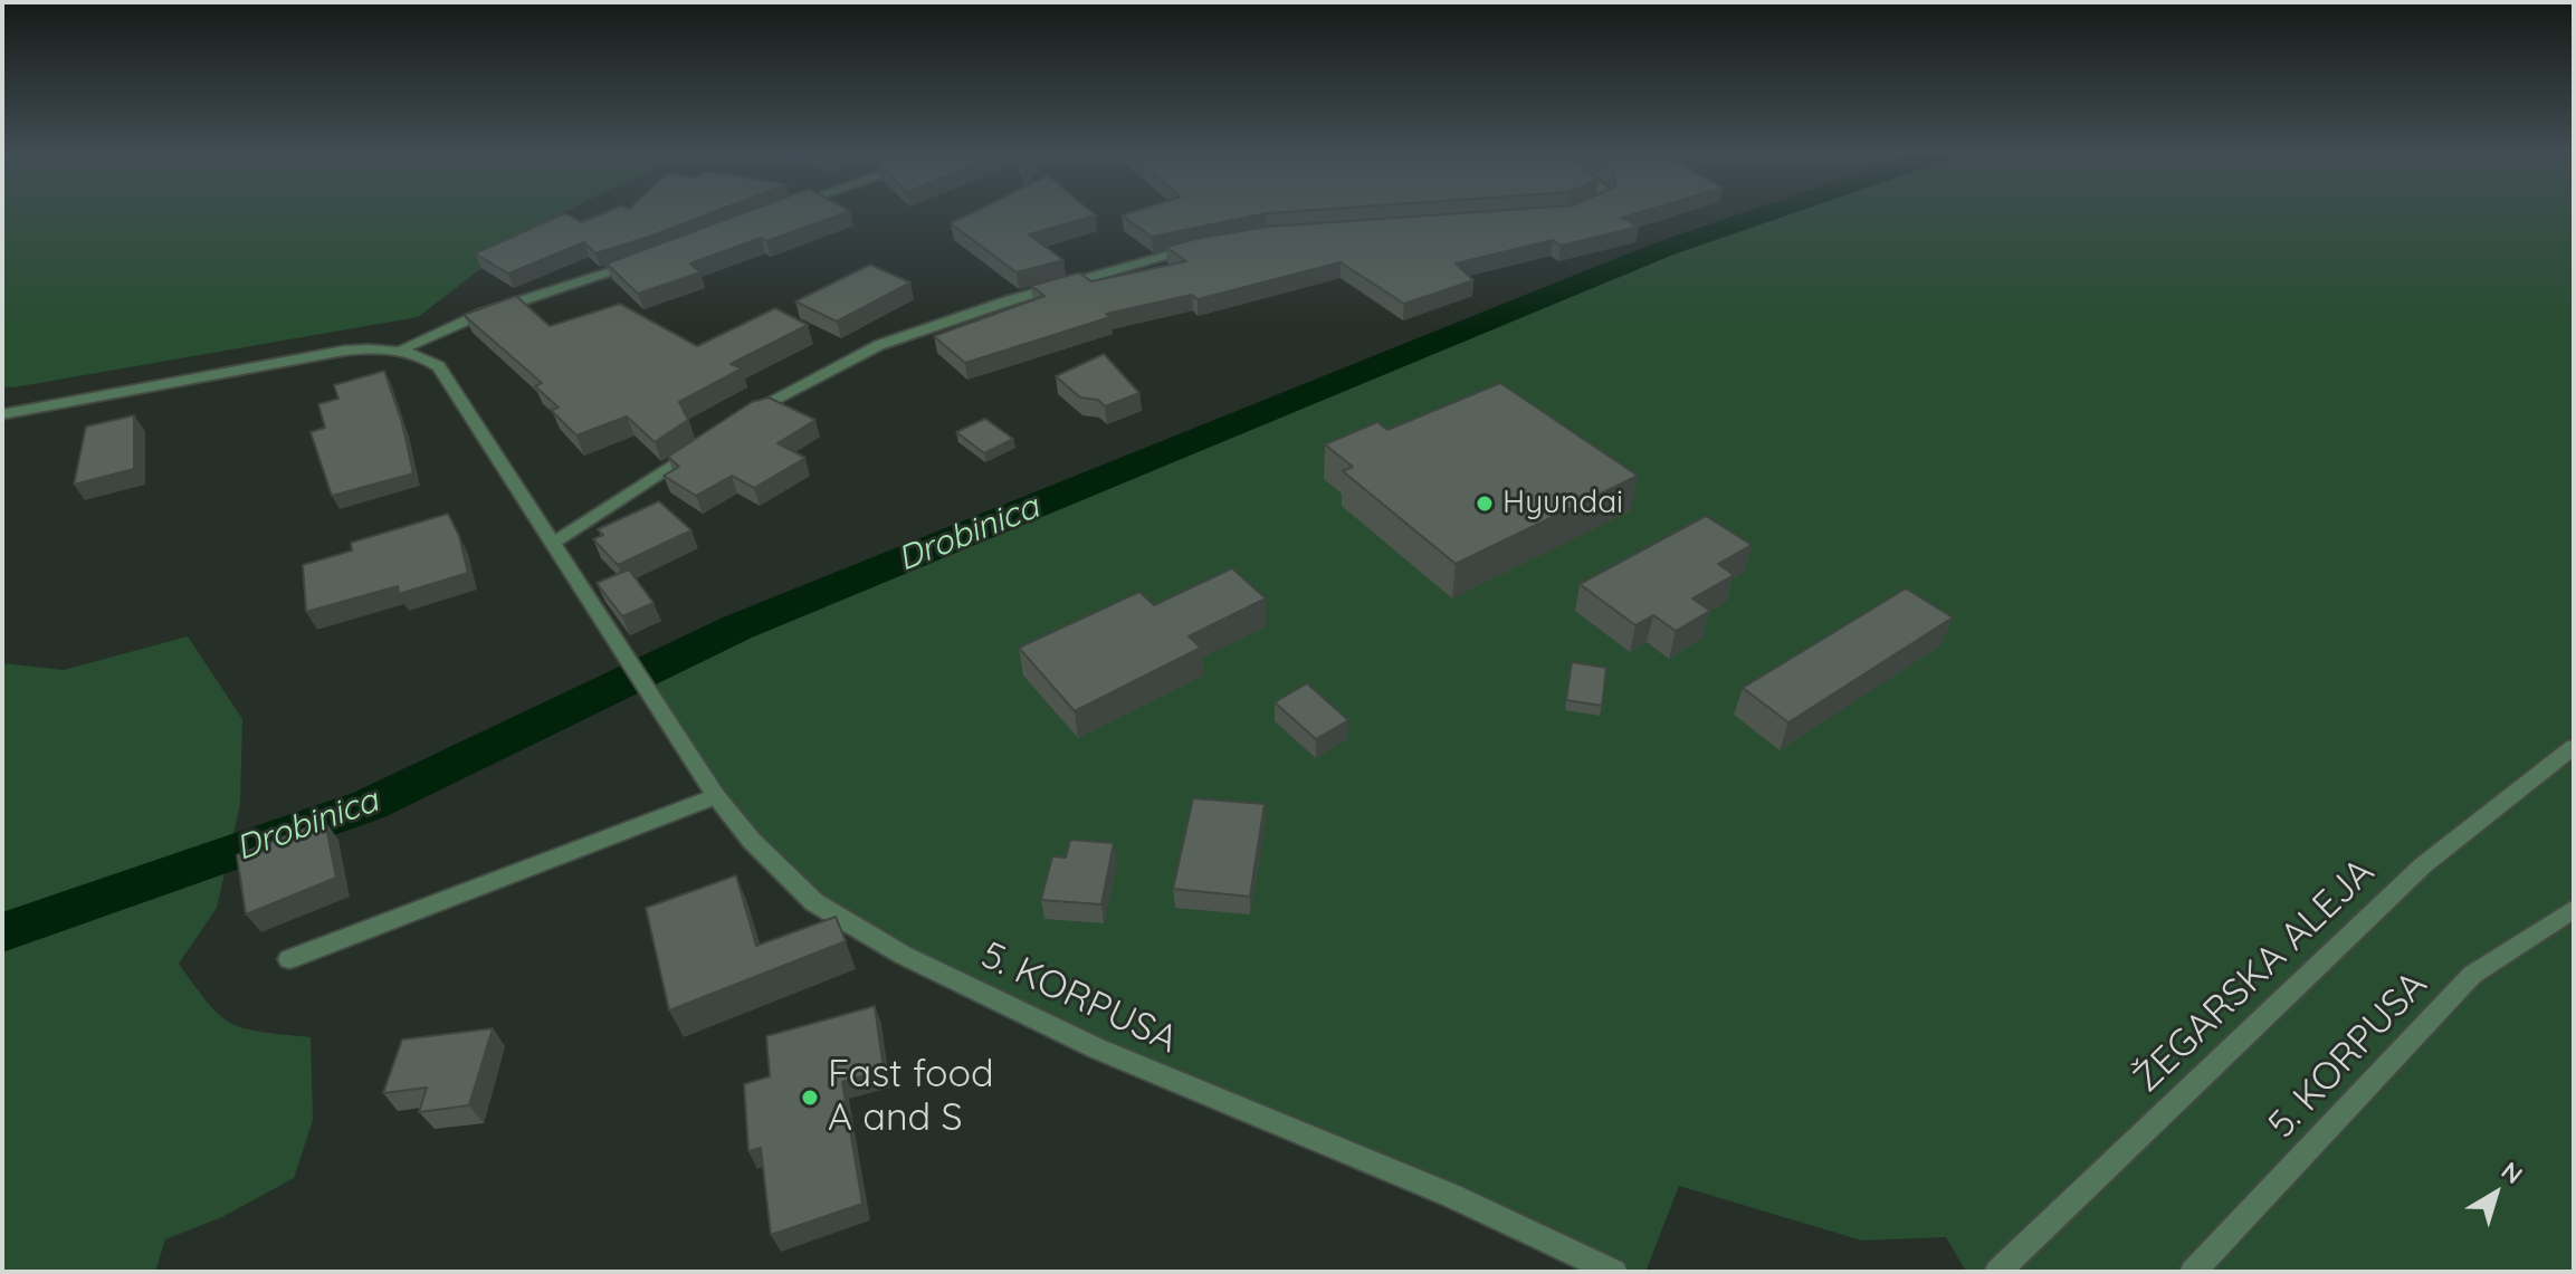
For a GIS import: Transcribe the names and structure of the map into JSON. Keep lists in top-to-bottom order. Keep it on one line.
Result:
{"streets":{"street":["ŽEGARSKA ALEJA","5. KORPUSA"]},"water":["Drobinica"],"places":["Hyundai","Fast food A and S"],"north":"top right"}
